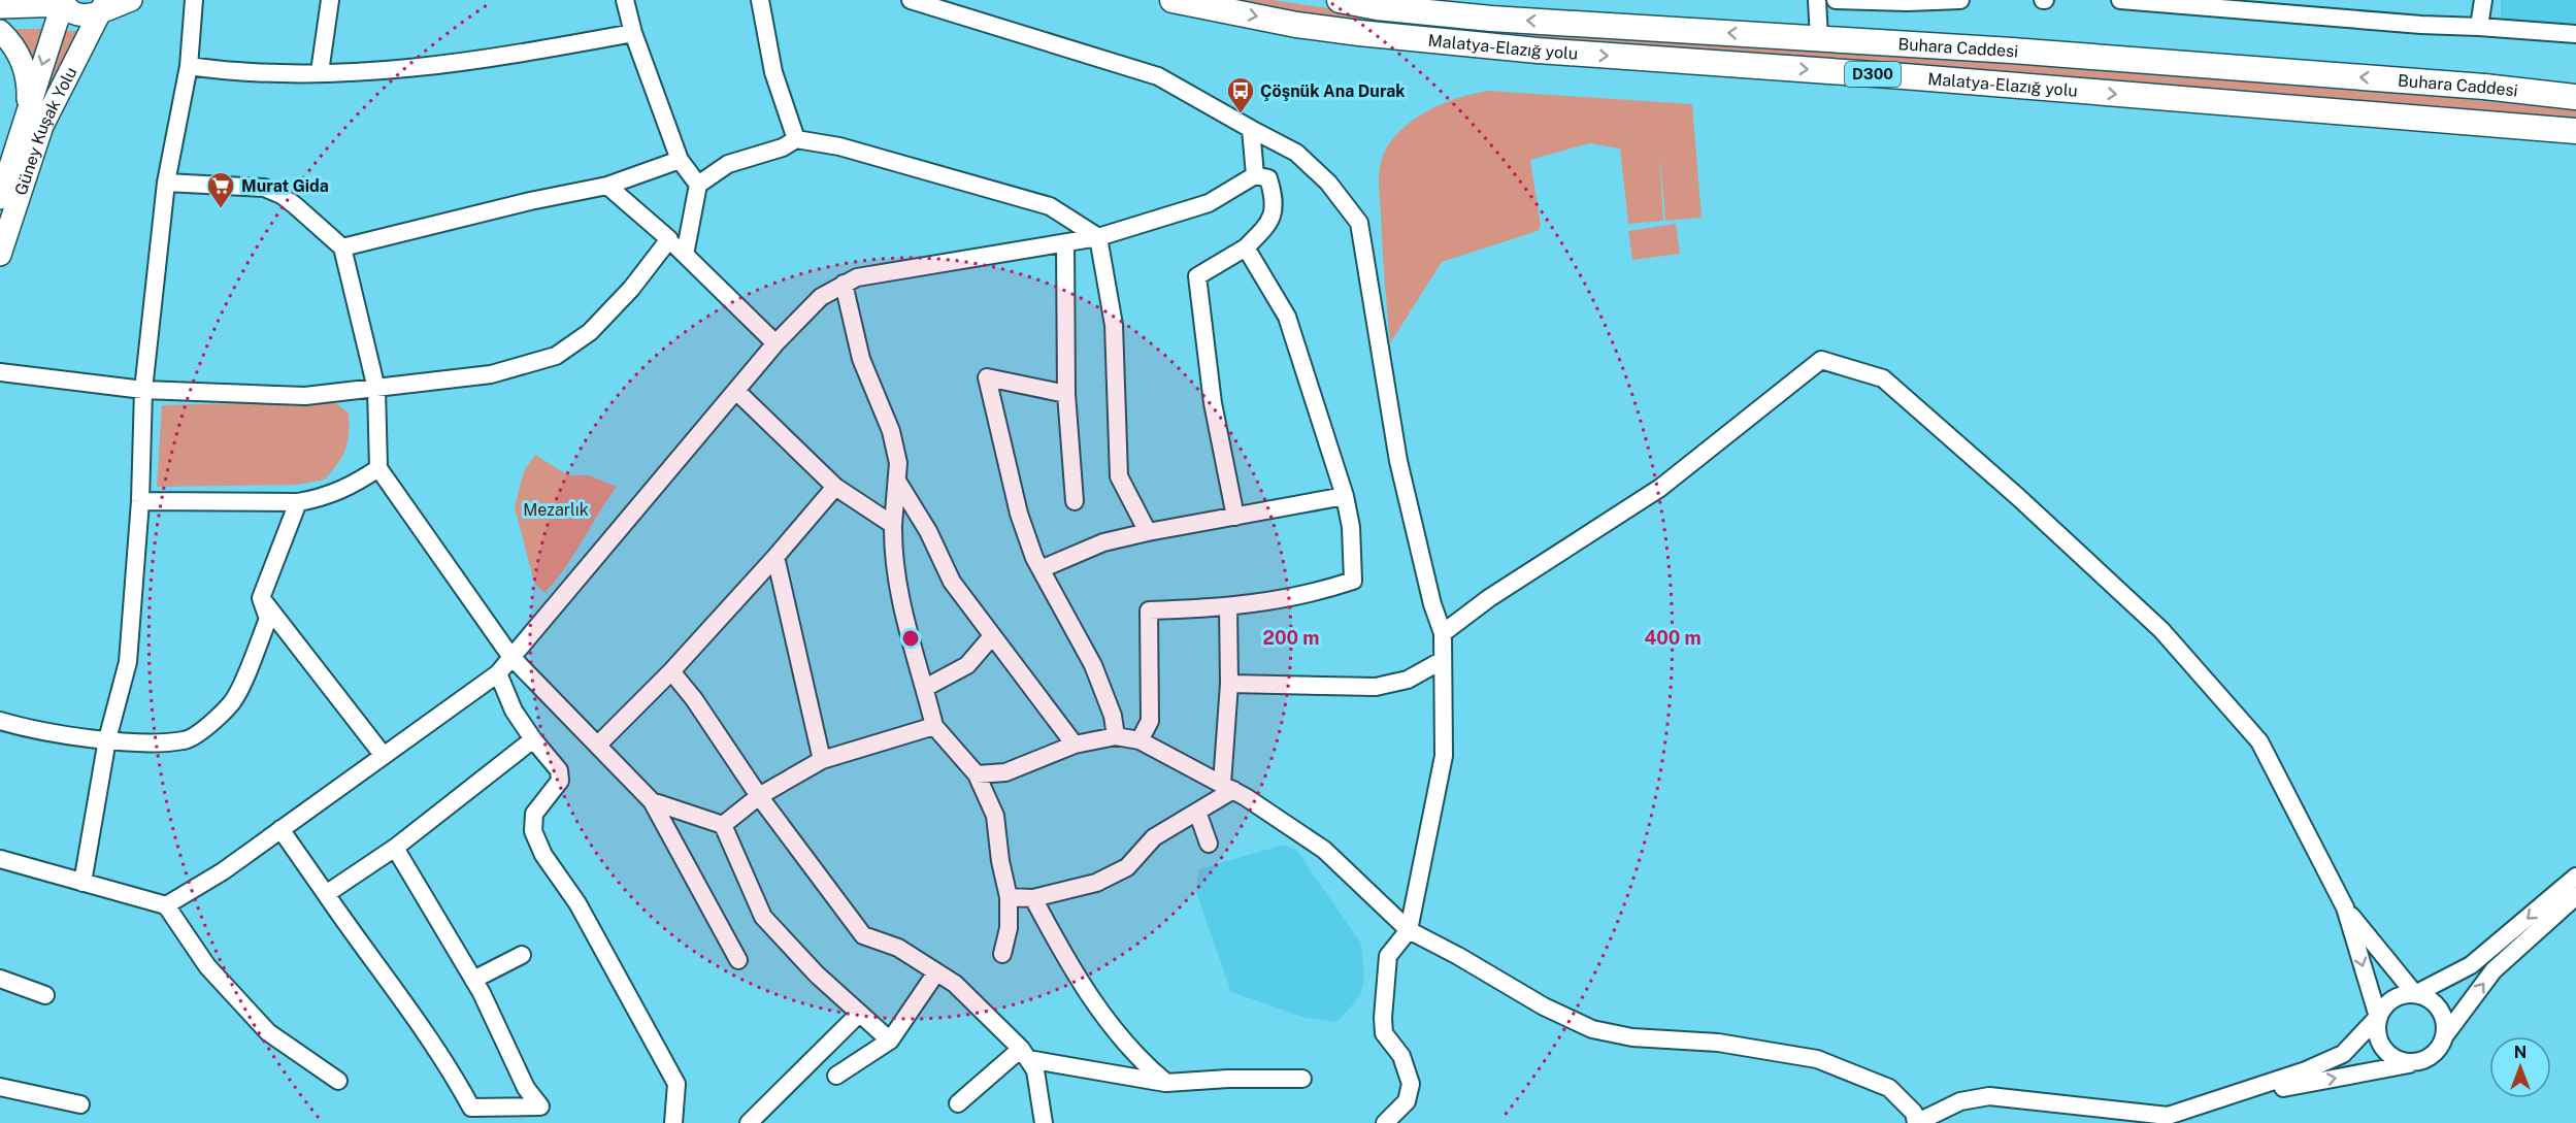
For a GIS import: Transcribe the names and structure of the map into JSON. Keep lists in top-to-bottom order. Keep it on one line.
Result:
{"streets":{"highway":["Malatya-Elazığ yolu","Buhara Caddesi","D300"],"main road":["Güney Kuşak Yolu"]},"one_way":["Malatya-Elazığ yolu","Buhara Caddesi"],"parks":["Mezarlık"],"places":{"bus stop":["Çöşnük Ana Durak"],"supermarket":["Murat Gida"]},"north":"top","rings":["200 m","400 m"]}
